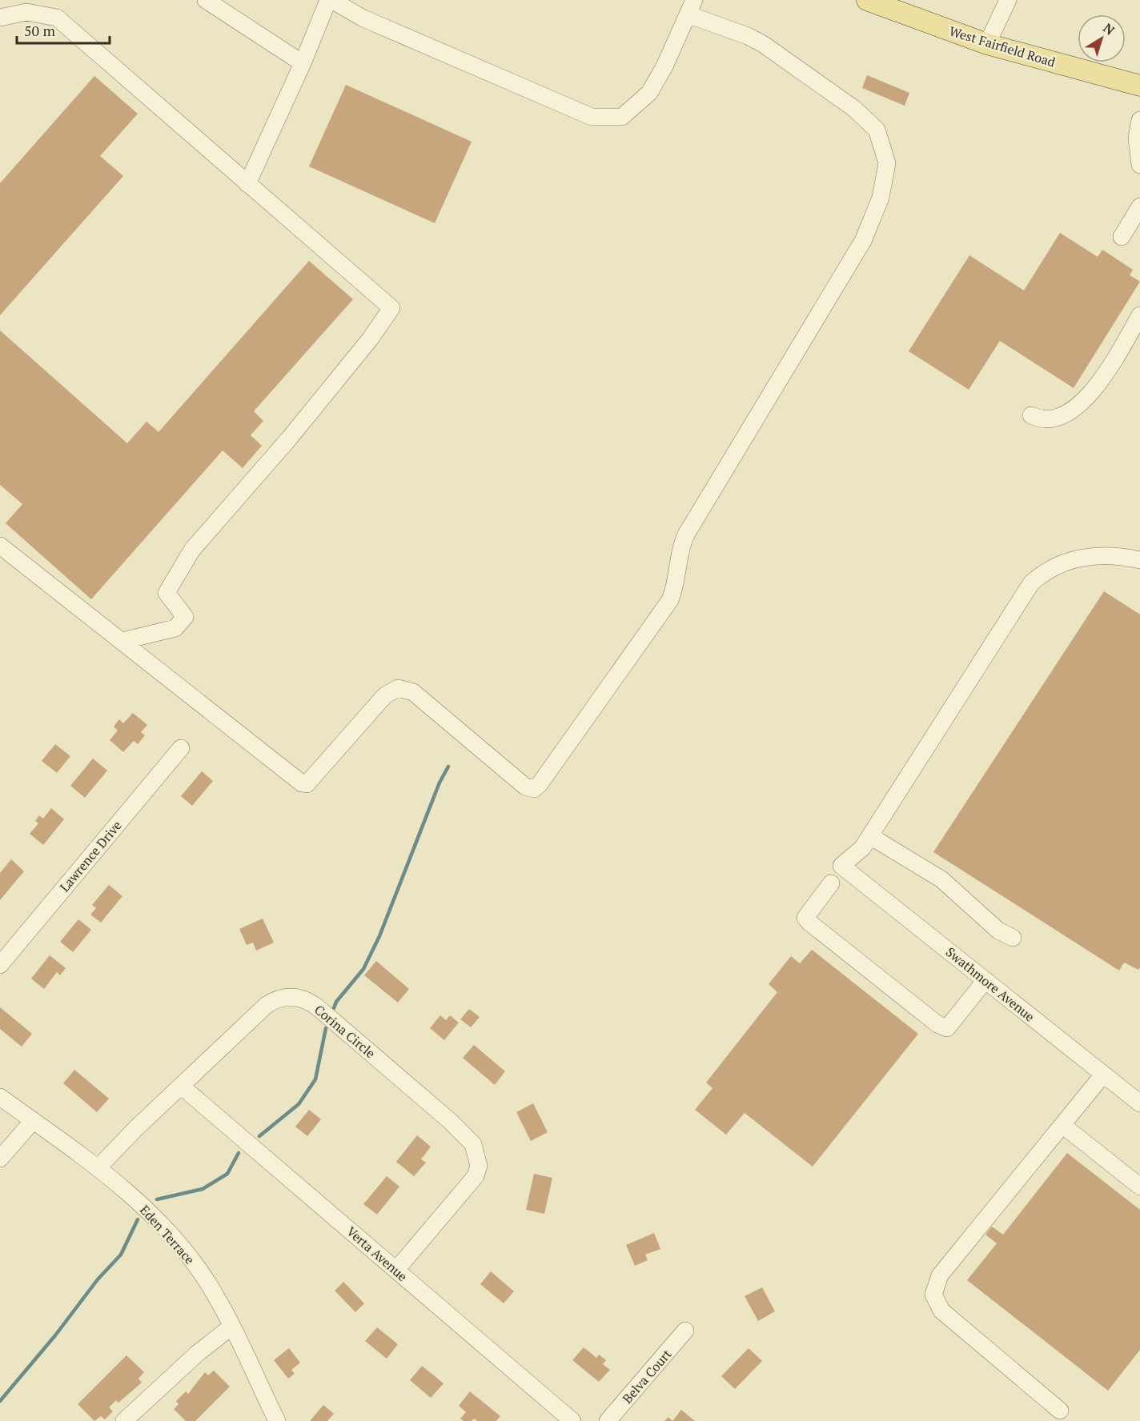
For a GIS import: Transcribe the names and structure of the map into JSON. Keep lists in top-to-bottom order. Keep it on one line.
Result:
{"streets":{"main road":["West Fairfield Road"],"street":["Lawrence Drive","Swathmore Avenue","Corina Circle","Eden Terrace","Verta Avenue","Belva Court"]},"crossings":[["Corina Circle","Eden Terrace"],["Corina Circle","Verta Avenue"]],"scale_bar":"50 m","north":"top right"}
